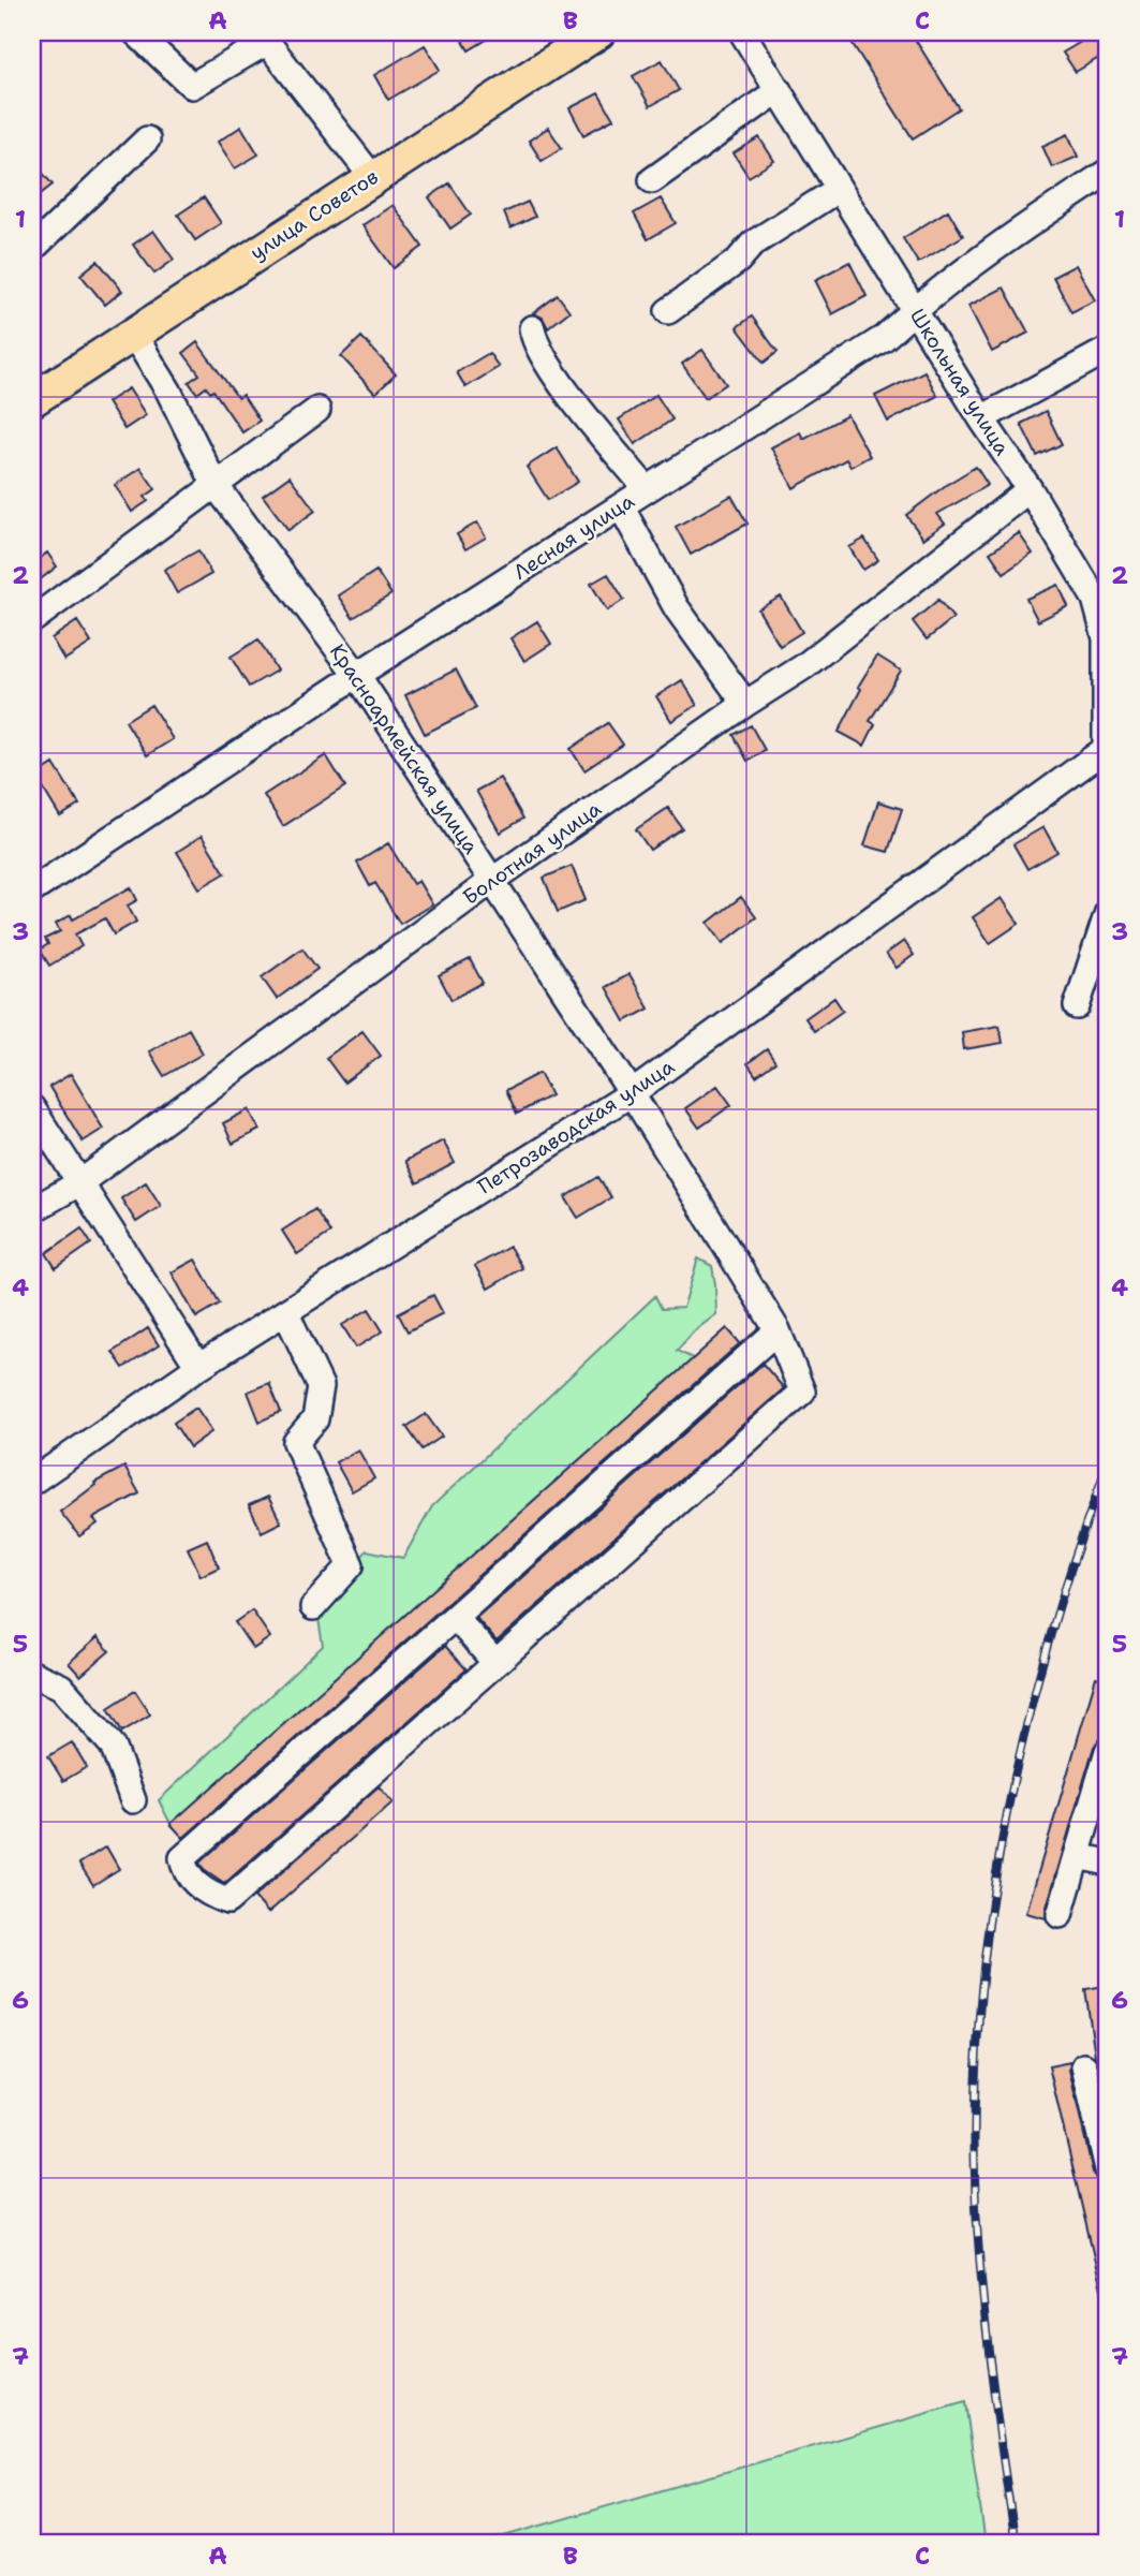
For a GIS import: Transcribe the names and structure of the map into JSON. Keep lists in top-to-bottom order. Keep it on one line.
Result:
{"streets":{"main road":["улица Советов"],"street":["Школьная улица","Лесная улица","Красноармейская улица","Болотная улица","Петрозаводская улица"]},"crossings":[["улица Советов","Красноармейская улица"],["Школьная улица","Лесная улица"],["Школьная улица","Болотная улица"],["Школьная улица","Петрозаводская улица"],["Лесная улица","Красноармейская улица"],["Красноармейская улица","Болотная улица"],["Красноармейская улица","Петрозаводская улица"]],"grid":{"columns":["A","B","C"],"rows":["1","2","3","4","5","6","7"]}}
